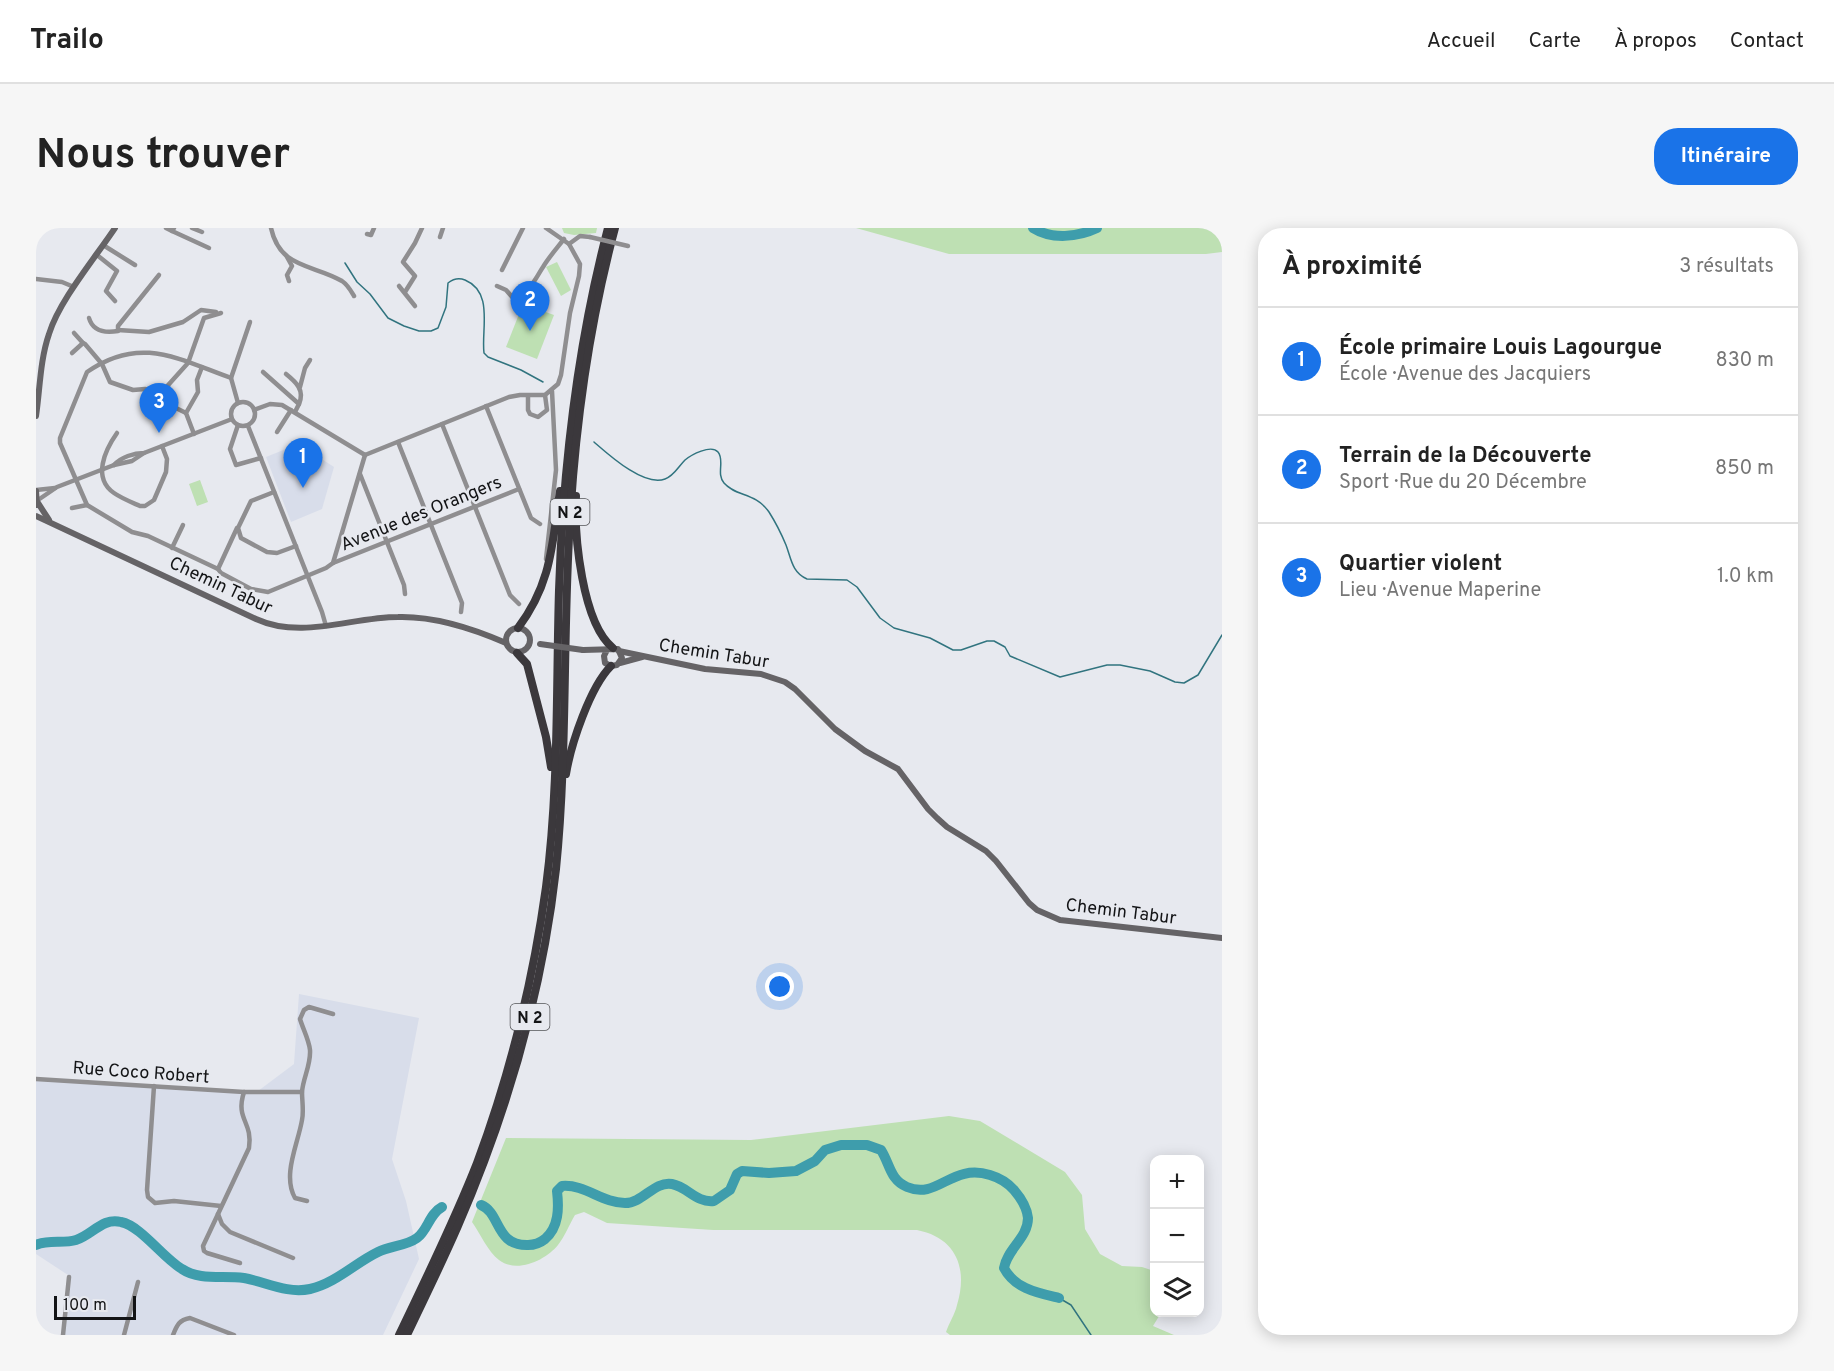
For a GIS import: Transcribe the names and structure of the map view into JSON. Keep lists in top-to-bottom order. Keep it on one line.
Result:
{"streets":{"highway":["N 2"],"main road":["Chemin Tabur"],"street":["Avenue des Orangers","Rue Coco Robert"]},"scale_bar":"100 m","page":{"header":"Trailo","nav":["Accueil","Carte","À propos","Contact"],"buttons":"Itinéraire","title":"Nous trouver","heading":["À proximité","3 résultats"],"pins":["2","3","1"],"list":[{"mark":"1","name":"École primaire Louis Lagourgue","note":"École · Avenue des Jacquiers","value":"830 m"},{"mark":"2","name":"Terrain de la Découverte","note":"Sport · Rue du 20 Décembre","value":"850 m"},{"mark":"3","name":"Quartier violent","note":"Lieu · Avenue Maperine","value":"1.0 km"}],"map_buttons":["+","−"],"scale":"100 m"}}
